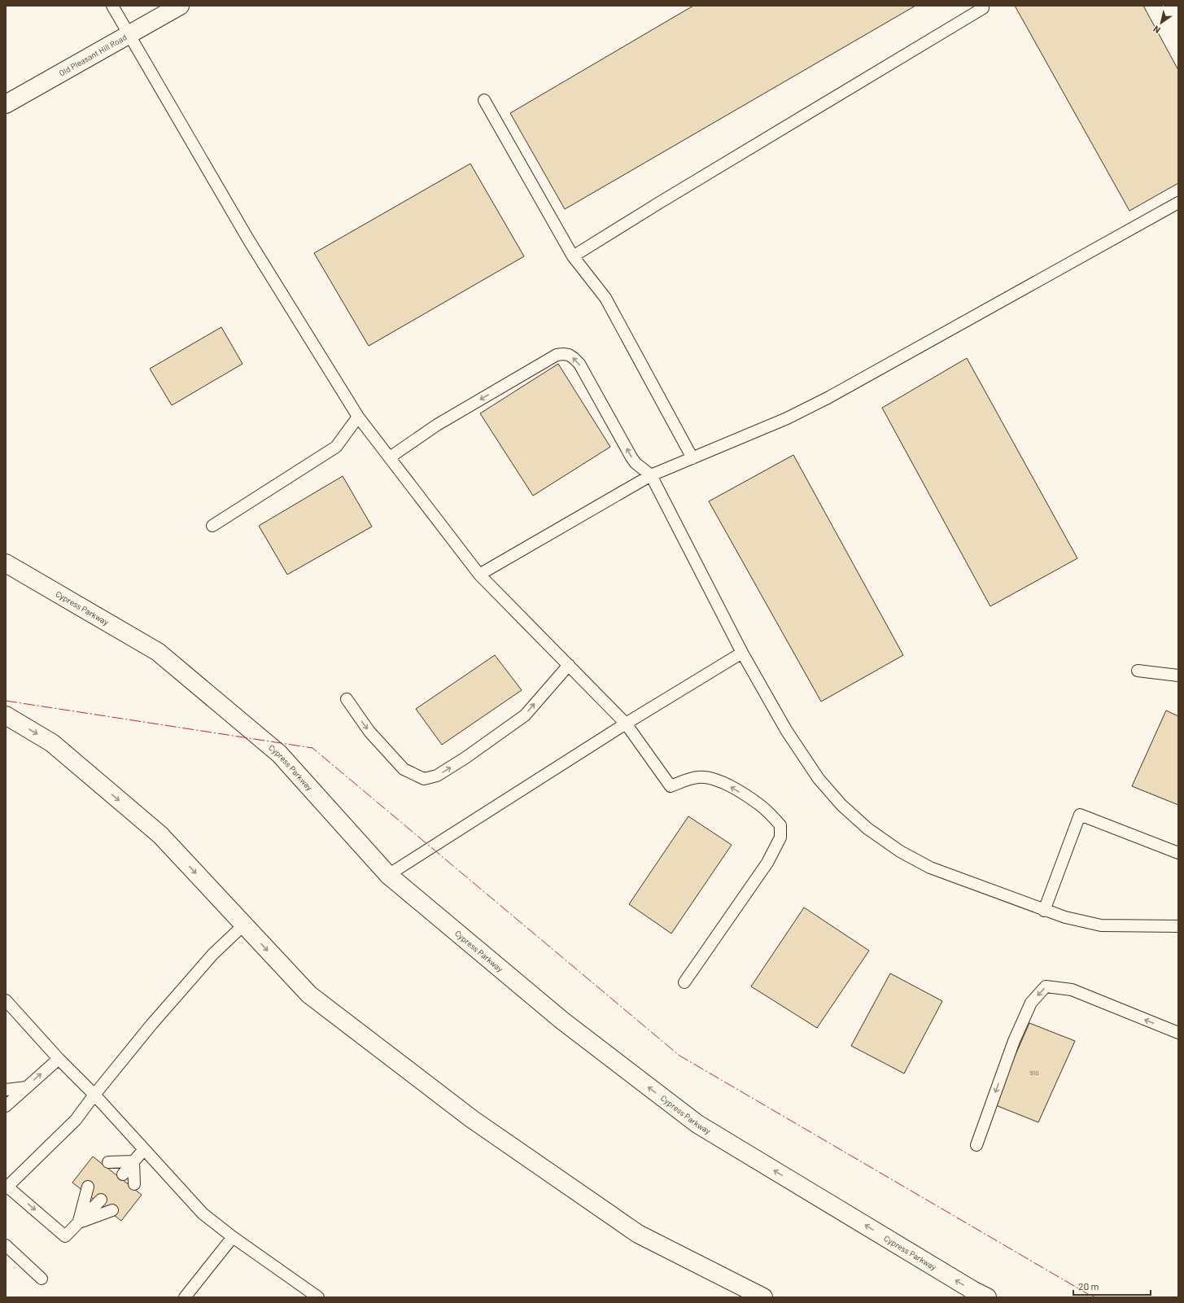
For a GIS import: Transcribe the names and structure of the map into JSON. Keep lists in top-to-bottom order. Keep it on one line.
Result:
{"streets":{"main road":["Old Pleasant Hill Road","Cypress Parkway"]},"house_numbers":["910"],"scale_bar":"20 m","north":"bottom left"}
